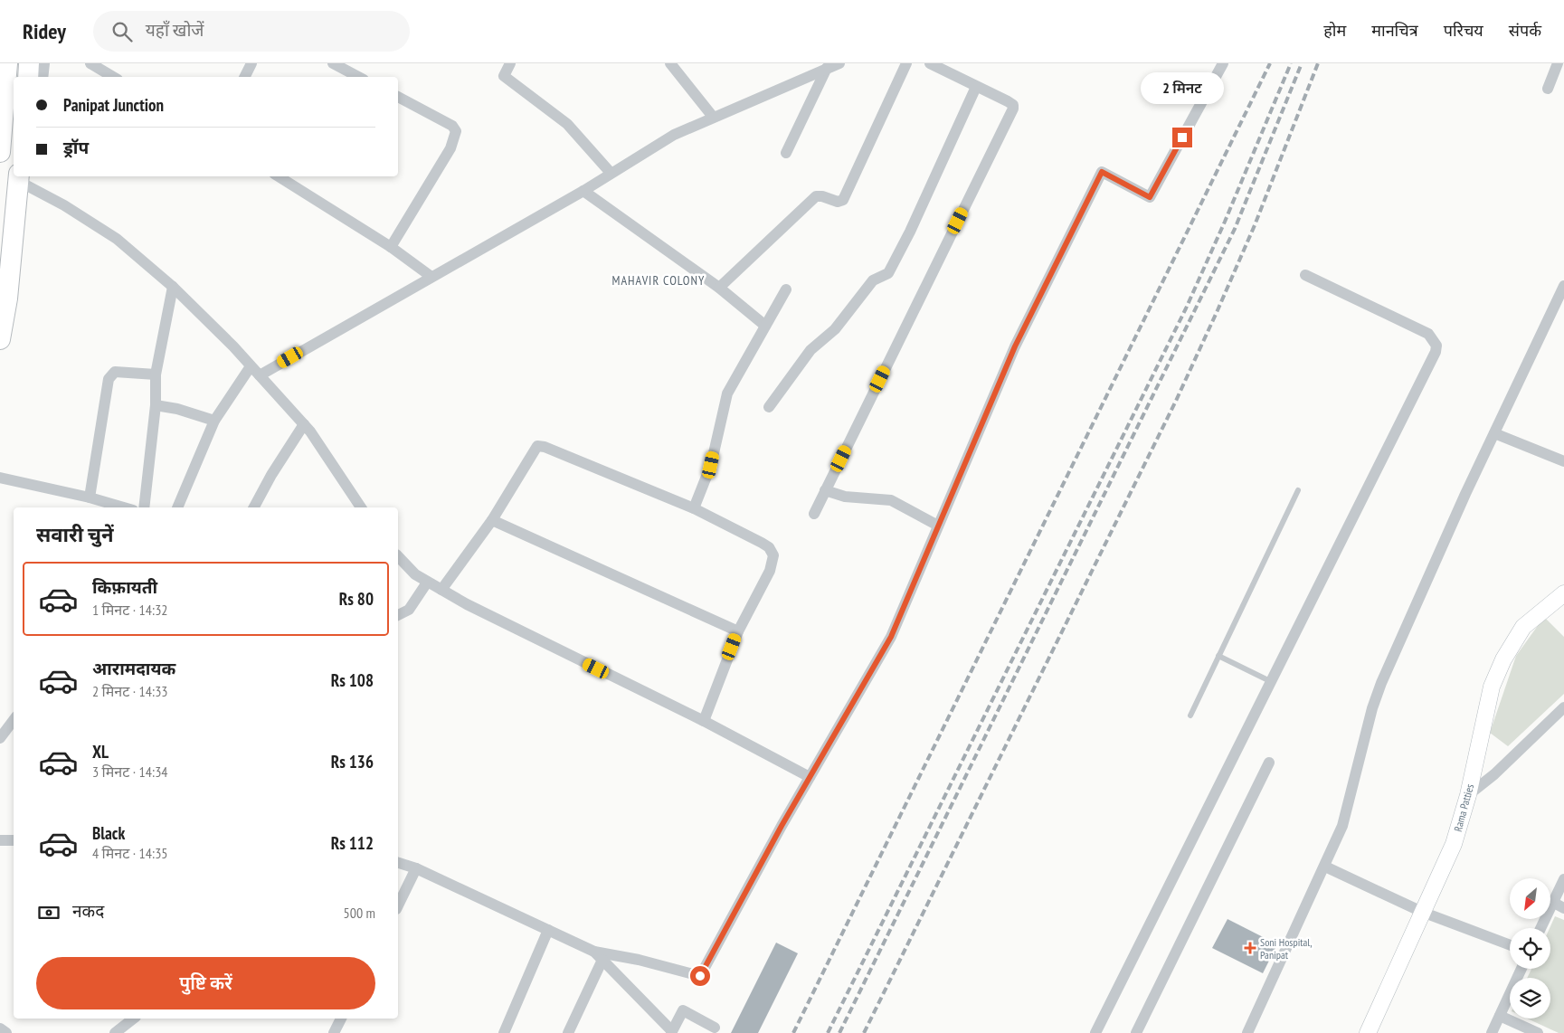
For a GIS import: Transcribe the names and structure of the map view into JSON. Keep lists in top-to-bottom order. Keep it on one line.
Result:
{"streets":{"street":["Rama Patties"]},"districts":["MAHAVIR COLONY"],"places":{"health":["Soni Hospital, Panipat"]},"north":"bottom left","page":{"header":"Ridey","search":"यहाँ खोजें","nav":["होम","मानचित्र","परिचय","संपर्क"],"bubble":"2 मिनट","banner":["Panipat Junction","ड्रॉप"],"heading":"सवारी चुनें","list":[{"name":"किफ़ायती","note":"1 मिनट · 14:32","value":"Rs 80"},{"name":"आरामदायक","note":"2 मिनट · 14:33","value":"Rs 108"},{"name":"XL","note":"3 मिनट · 14:34","value":"Rs 136"},{"name":"Black","note":"4 मिनट · 14:35","value":"Rs 112"}],"pay":["नकद","500 m"],"buttons":"पुष्टि करें"}}
